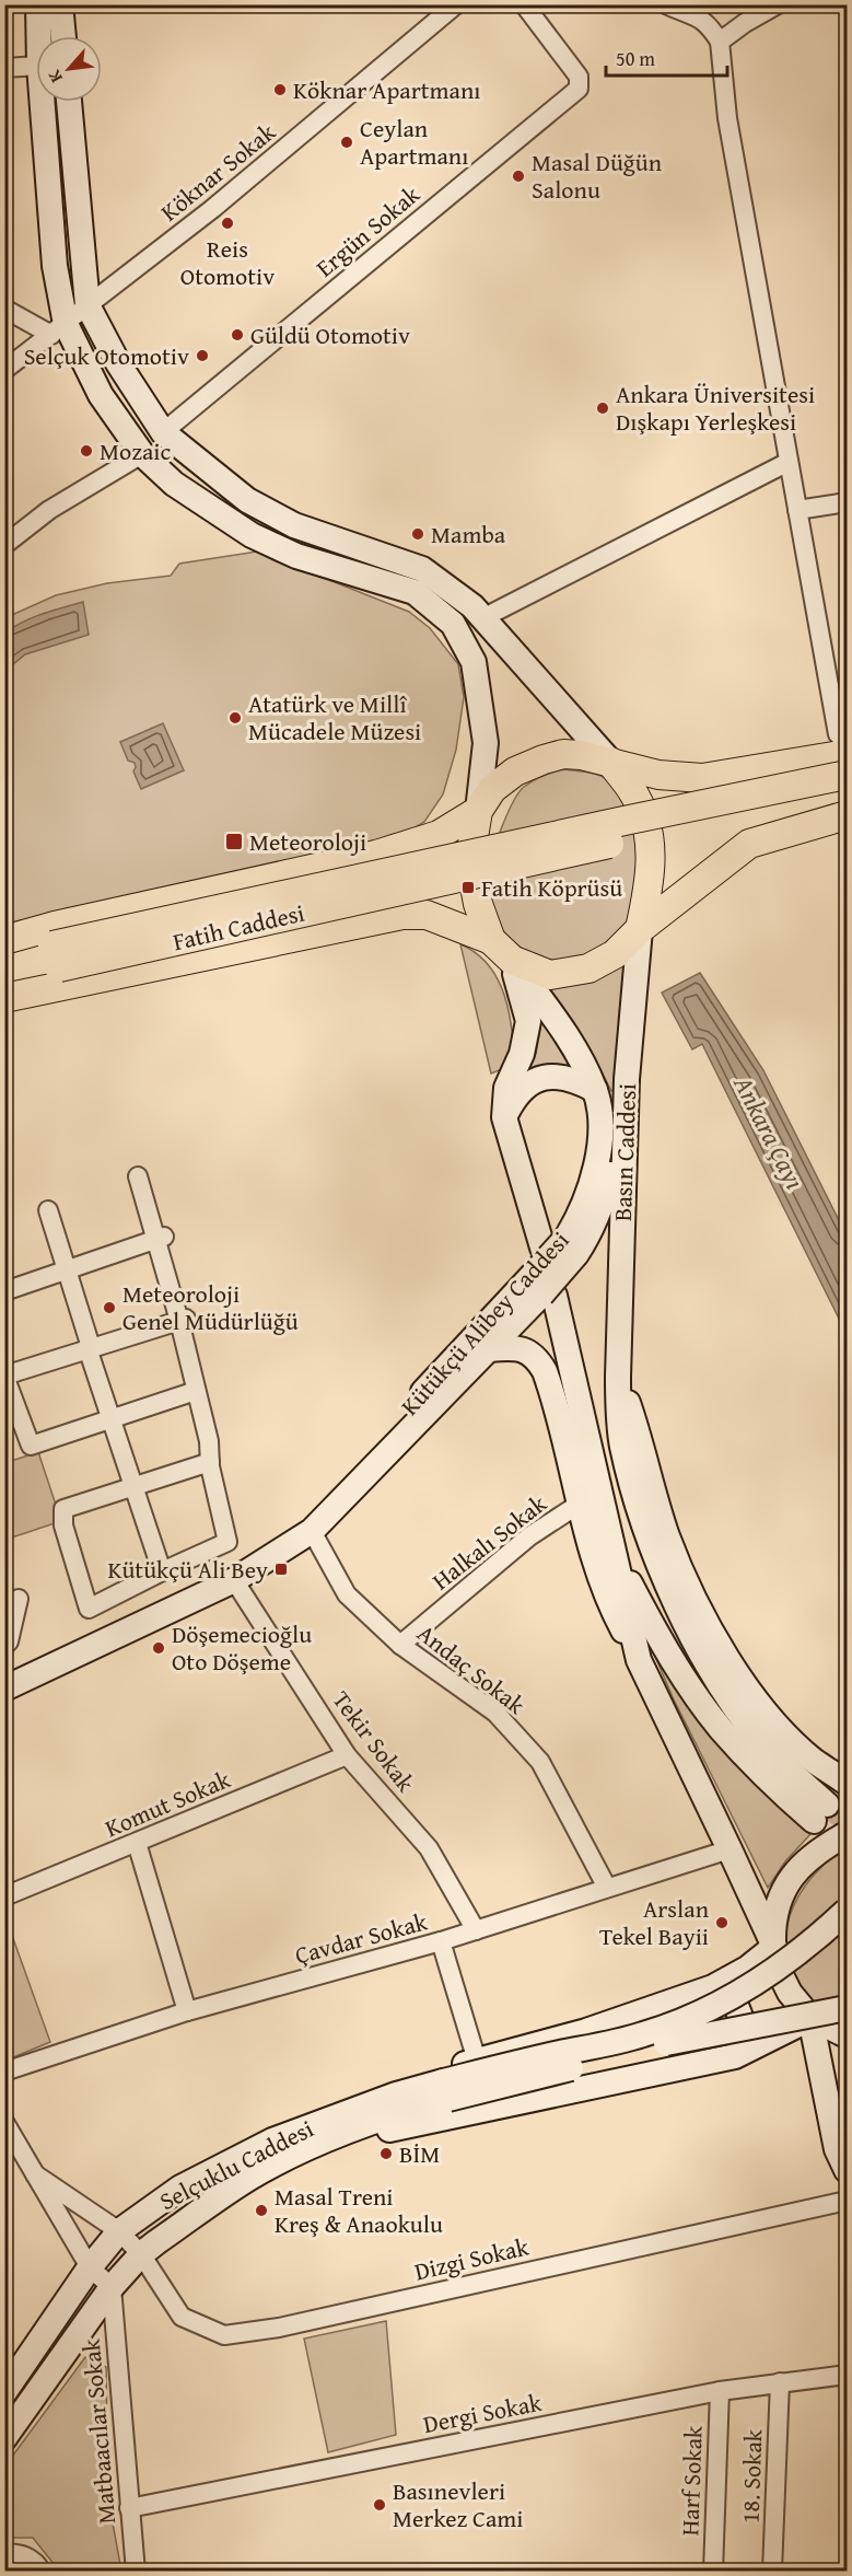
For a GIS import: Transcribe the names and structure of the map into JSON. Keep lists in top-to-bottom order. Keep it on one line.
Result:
{"streets":{"main road":["Fatih Caddesi","Basın Caddesi","Kütükçü Alibey Caddesi","Selçuklu Caddesi"],"street":["Köknar Sokak","Ergün Sokak","Halkalı Sokak","Andaç Sokak","Tekir Sokak","Komut Sokak","Çavdar Sokak","Dizgi Sokak","Dergi Sokak","Matbaacılar Sokak","18. Sokak","Harf Sokak"]},"crossings":[["Basın Caddesi","Kütükçü Alibey Caddesi"],["Kütükçü Alibey Caddesi","Andaç Sokak"],["Kütükçü Alibey Caddesi","Tekir Sokak"],["Halkalı Sokak","Andaç Sokak"],["Andaç Sokak","Çavdar Sokak"],["Tekir Sokak","Komut Sokak"],["Tekir Sokak","Çavdar Sokak"],["Selçuklu Caddesi","Dizgi Sokak"],["Selçuklu Caddesi","Matbaacılar Sokak"],["Dergi Sokak","Matbaacılar Sokak"],["Dergi Sokak","18. Sokak"],["Dergi Sokak","Harf Sokak"]],"water":["Ankara Çayı"],"places":{"other":["Köknar Apartmanı","Ceylan Apartmanı","Masal Düğün Salonu","Reis Otomotiv","Güldü Otomotiv","Selçuk Otomotiv","Ankara Üniversitesi Dışkapı Yerleşkesi","Mozaic","Mamba","Atatürk ve Millî Mücadele Müzesi","Meteoroloji Genel Müdürlüğü","Döşemecioğlu Oto Döşeme","Arslan Tekel Bayii","BİM","Masal Treni Kreş & Anaokulu","Basınevleri Merkez Cami"],"transit":["Meteoroloji","Fatih Köprüsü","Kütükçü Ali Bey"]},"scale_bar":"50 m","north":"bottom left"}
